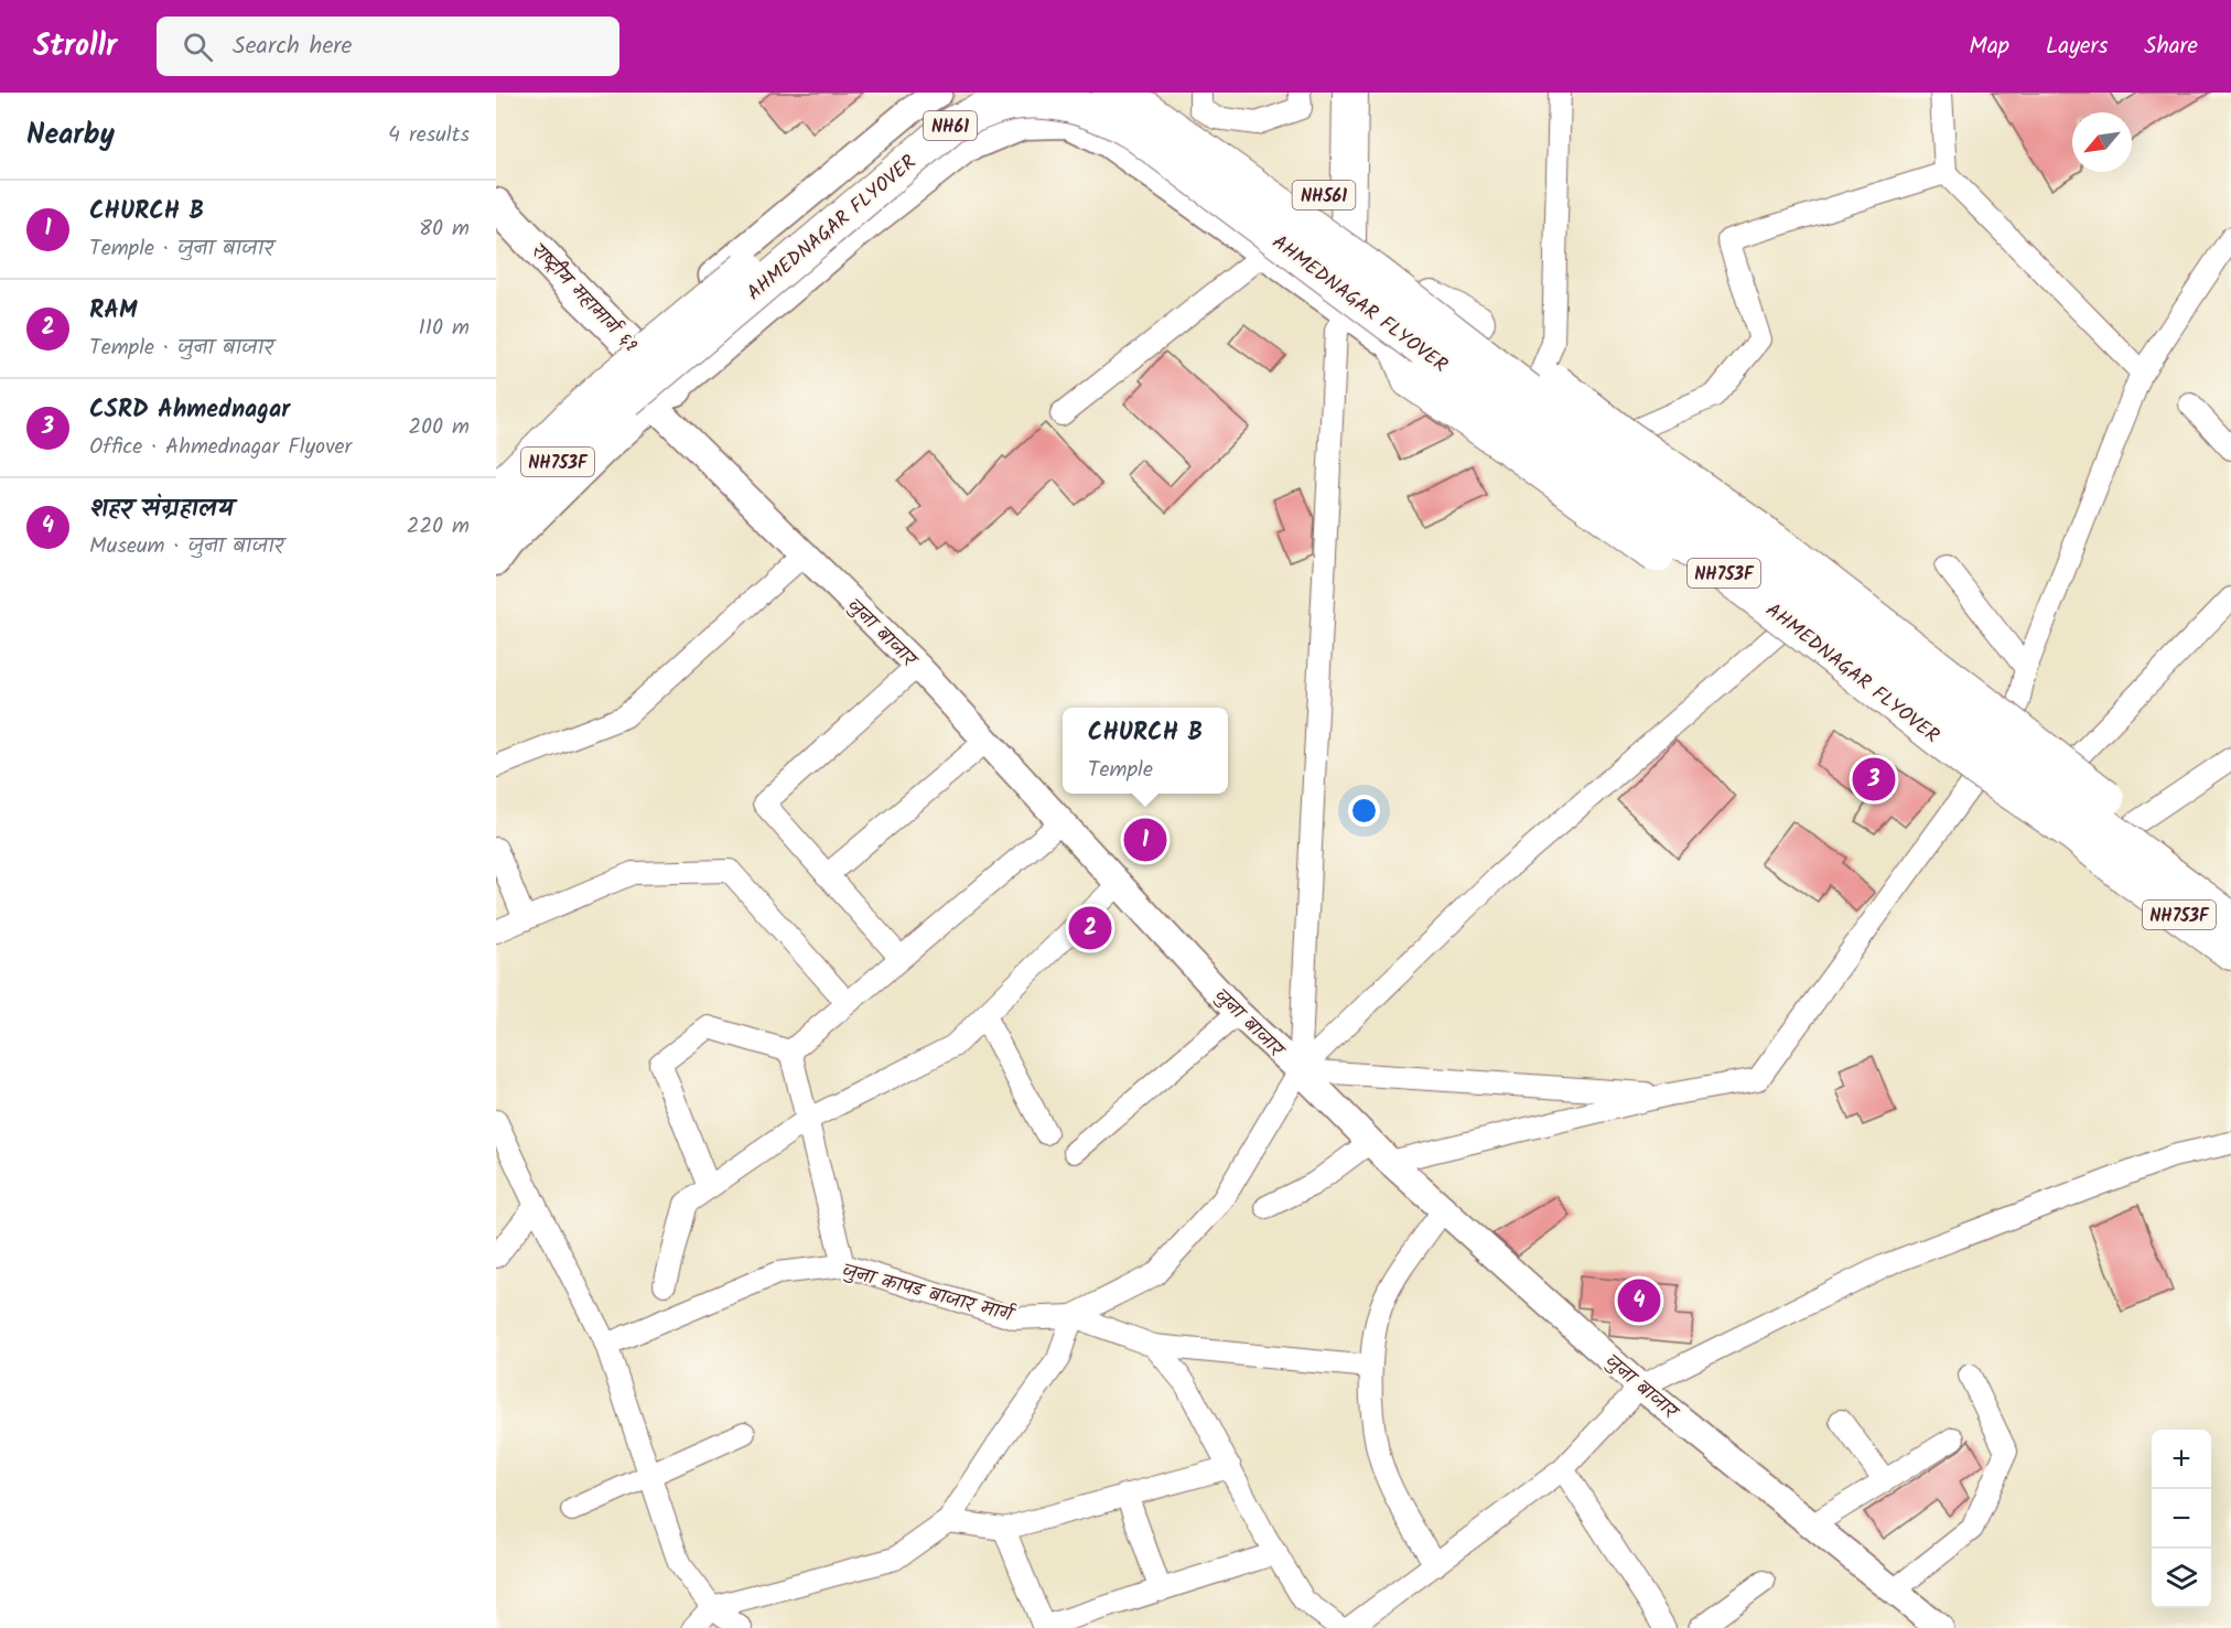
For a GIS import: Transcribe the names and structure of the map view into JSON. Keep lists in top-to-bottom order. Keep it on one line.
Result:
{"streets":{"highway":["NH61","NH561","AHMEDNAGAR FLYOVER","NH753F"],"main road":["राष्ट्रीय महामार्ग ६१"],"street":["जुना बाजार","जुना कापड बाजार मार्ग"]},"crossings":[["NH561","AHMEDNAGAR FLYOVER"],["AHMEDNAGAR FLYOVER","राष्ट्रीय महामार्ग ६१"],["AHMEDNAGAR FLYOVER","जुना बाजार"],["राष्ट्रीय महामार्ग ६१","जुना बाजार"]],"north":"bottom left","page":{"header":"Strollr","search":"Search here","nav":["Map","Layers","Share"],"heading":["Nearby","4 results"],"list":[{"mark":"1","name":"CHURCH B","note":"Temple · जुना बाजार","value":"80 m"},{"mark":"2","name":"RAM","note":"Temple · जुना बाजार","value":"110 m"},{"mark":"3","name":"CSRD Ahmednagar","note":"Office · Ahmednagar Flyover","value":"200 m"},{"mark":"4","name":"शहर संग्रहालय","note":"Museum · जुना बाजार","value":"220 m"}],"popup":["CHURCH B","Temple"],"pins":["3","1","2","4"],"map_buttons":["+","−"]}}
